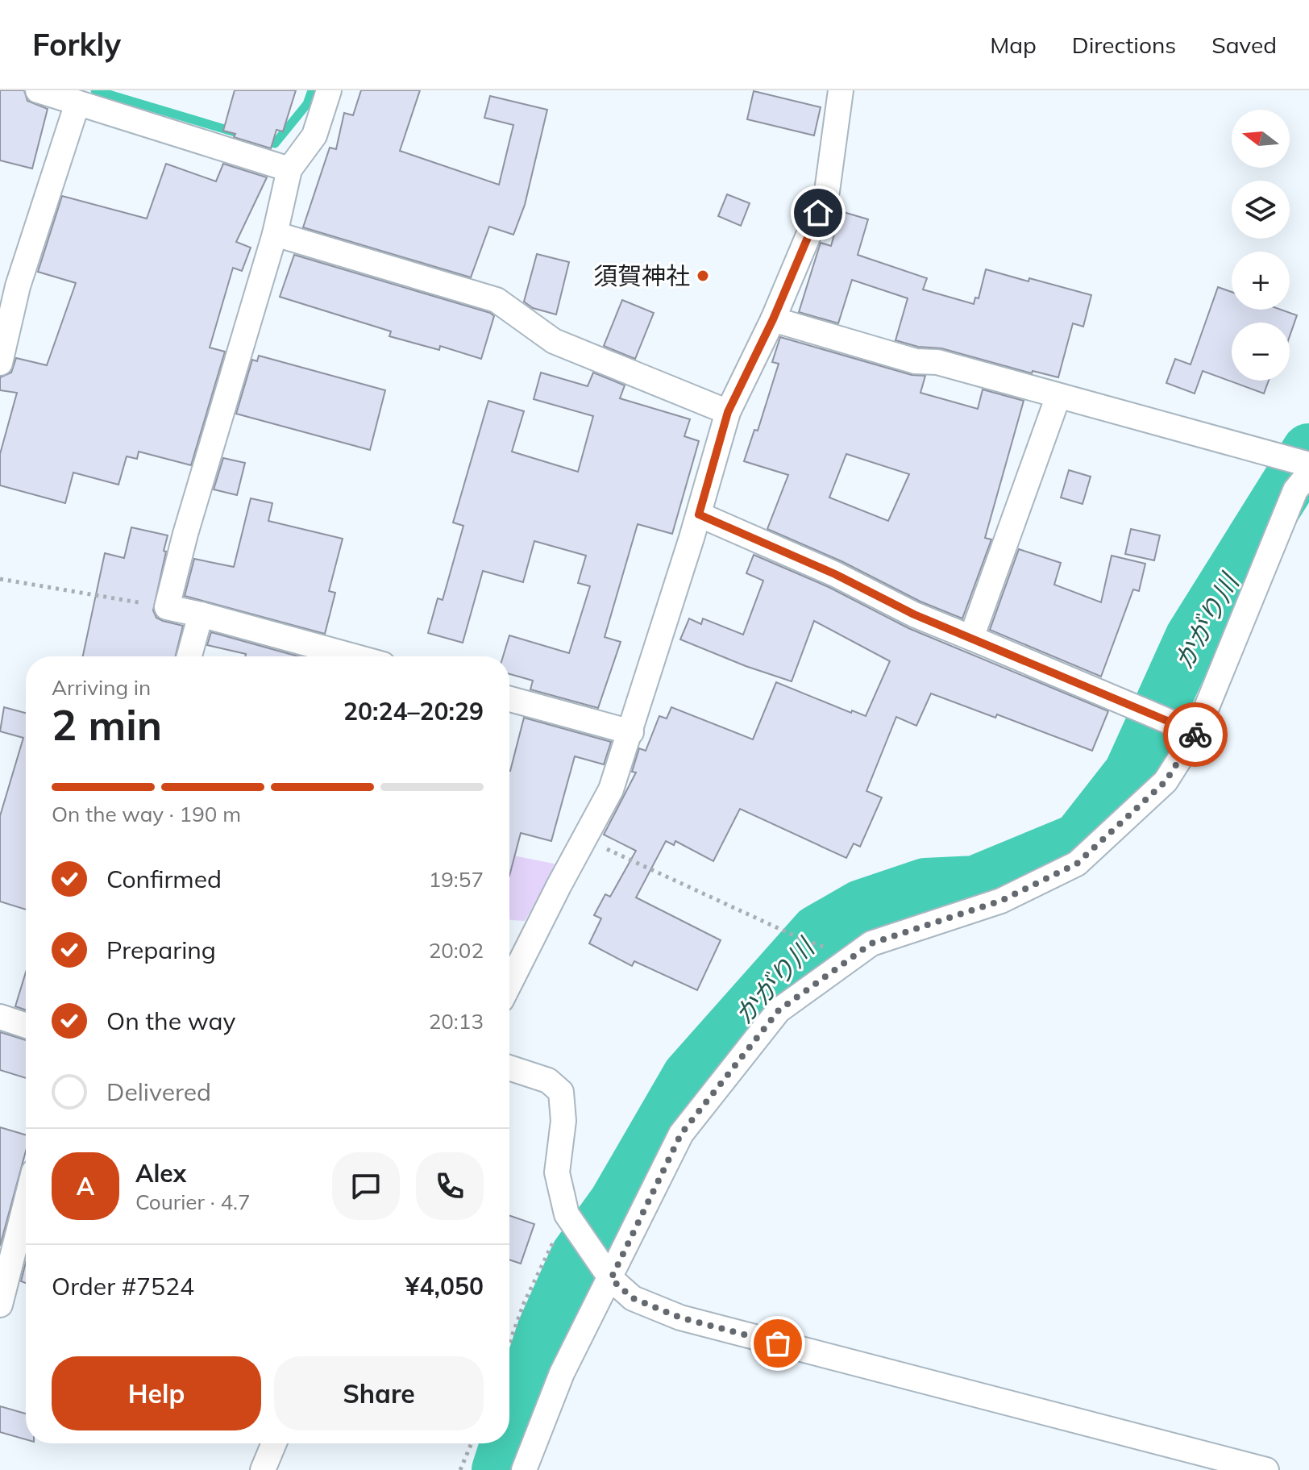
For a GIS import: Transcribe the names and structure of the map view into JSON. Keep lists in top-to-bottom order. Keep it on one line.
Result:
{"water":["かがり川"],"places":["須賀神社"],"north":"left","page":{"header":"Forkly","nav":["Map","Directions","Saved"],"map_buttons":["+","−"],"heading":["2 min","Arriving in","20:24–20:29"],"panel":["Alex","Courier · 4.7","Order #7524","¥4,050"],"bar":"On the way · 190 m","list":[["Confirmed","19:57"],["Preparing","20:02"],["On the way","20:13"],"Delivered"],"round":"A","buttons":["Help","Share"]}}
